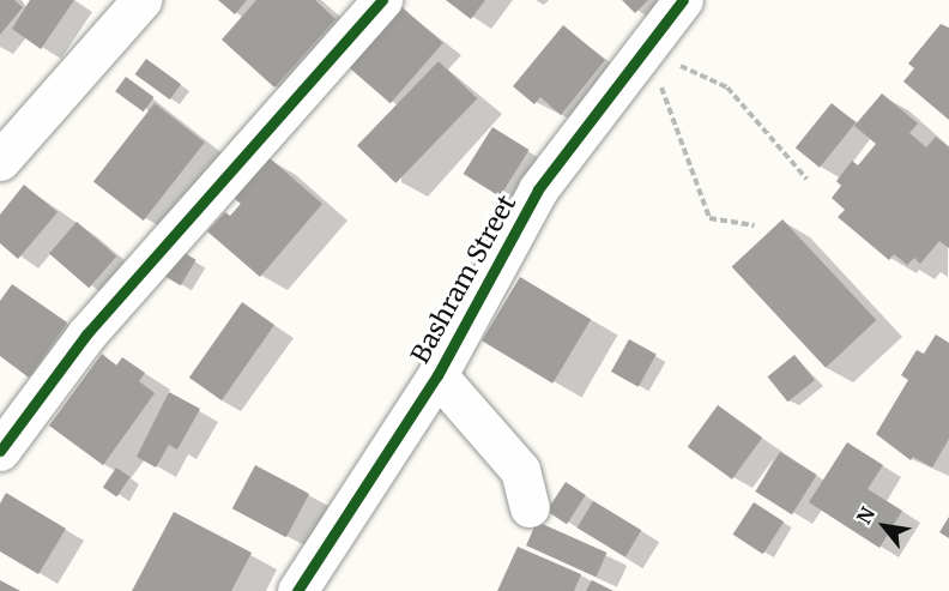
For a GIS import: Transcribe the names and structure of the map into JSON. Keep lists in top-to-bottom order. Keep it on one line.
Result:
{"streets":{"street":["Bashram Street"]},"north":"top left"}
